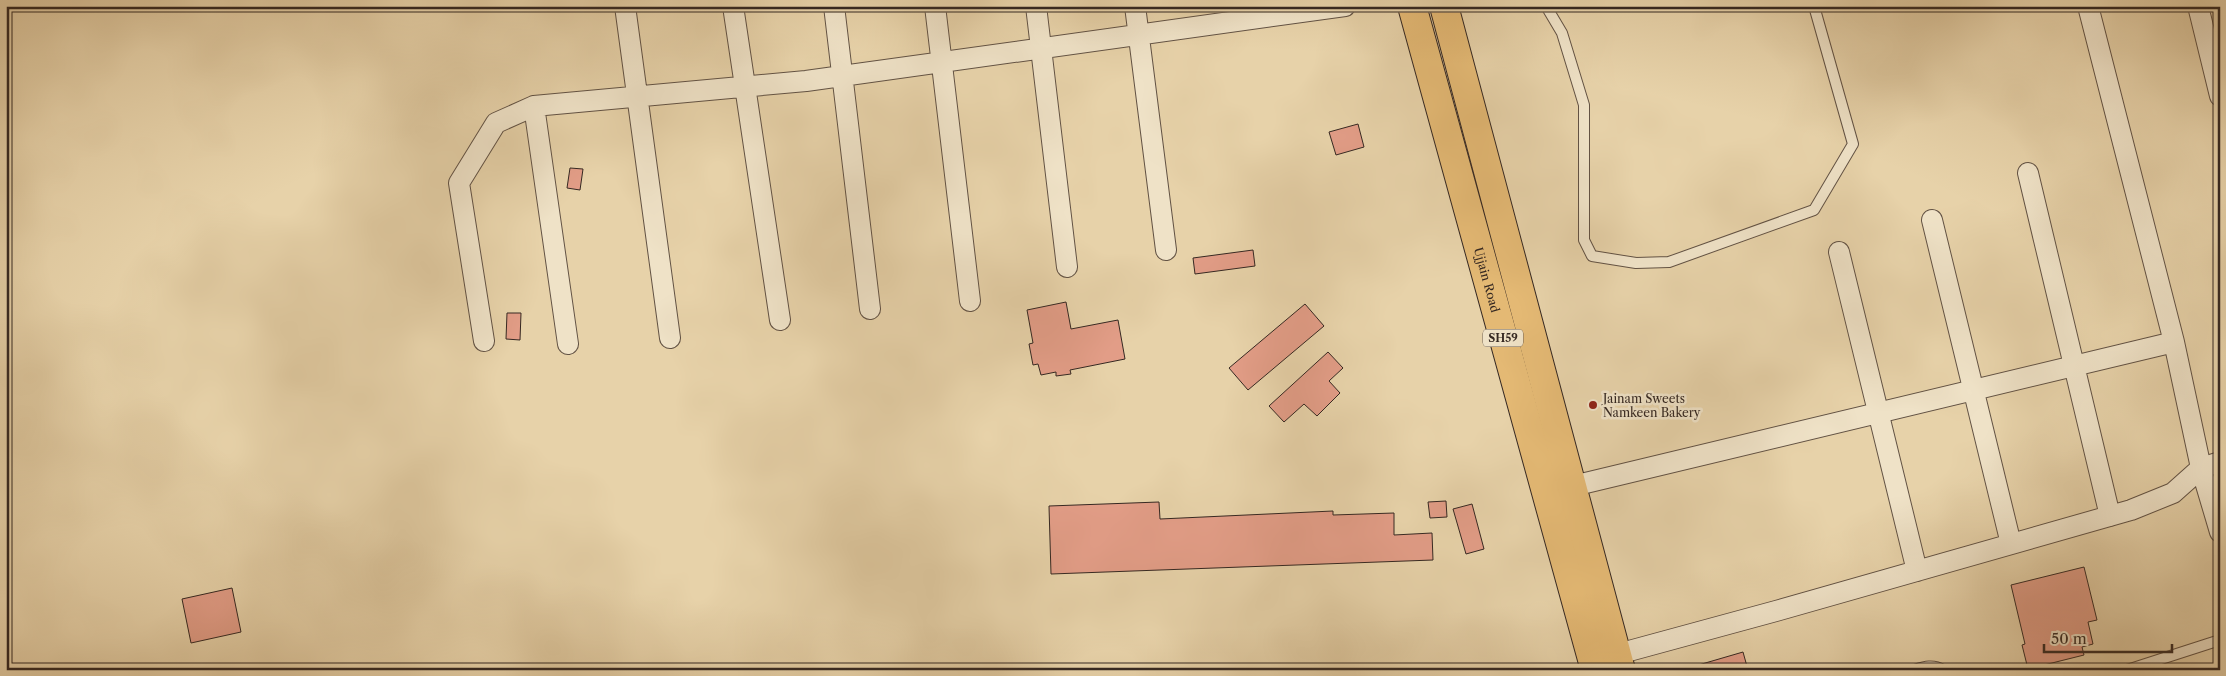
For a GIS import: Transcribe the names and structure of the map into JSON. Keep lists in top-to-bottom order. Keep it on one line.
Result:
{"streets":{"main road":["Ujjain Road","SH59"]},"places":["Jainam Sweets Namkeen Bakery"],"scale_bar":"50 m"}
